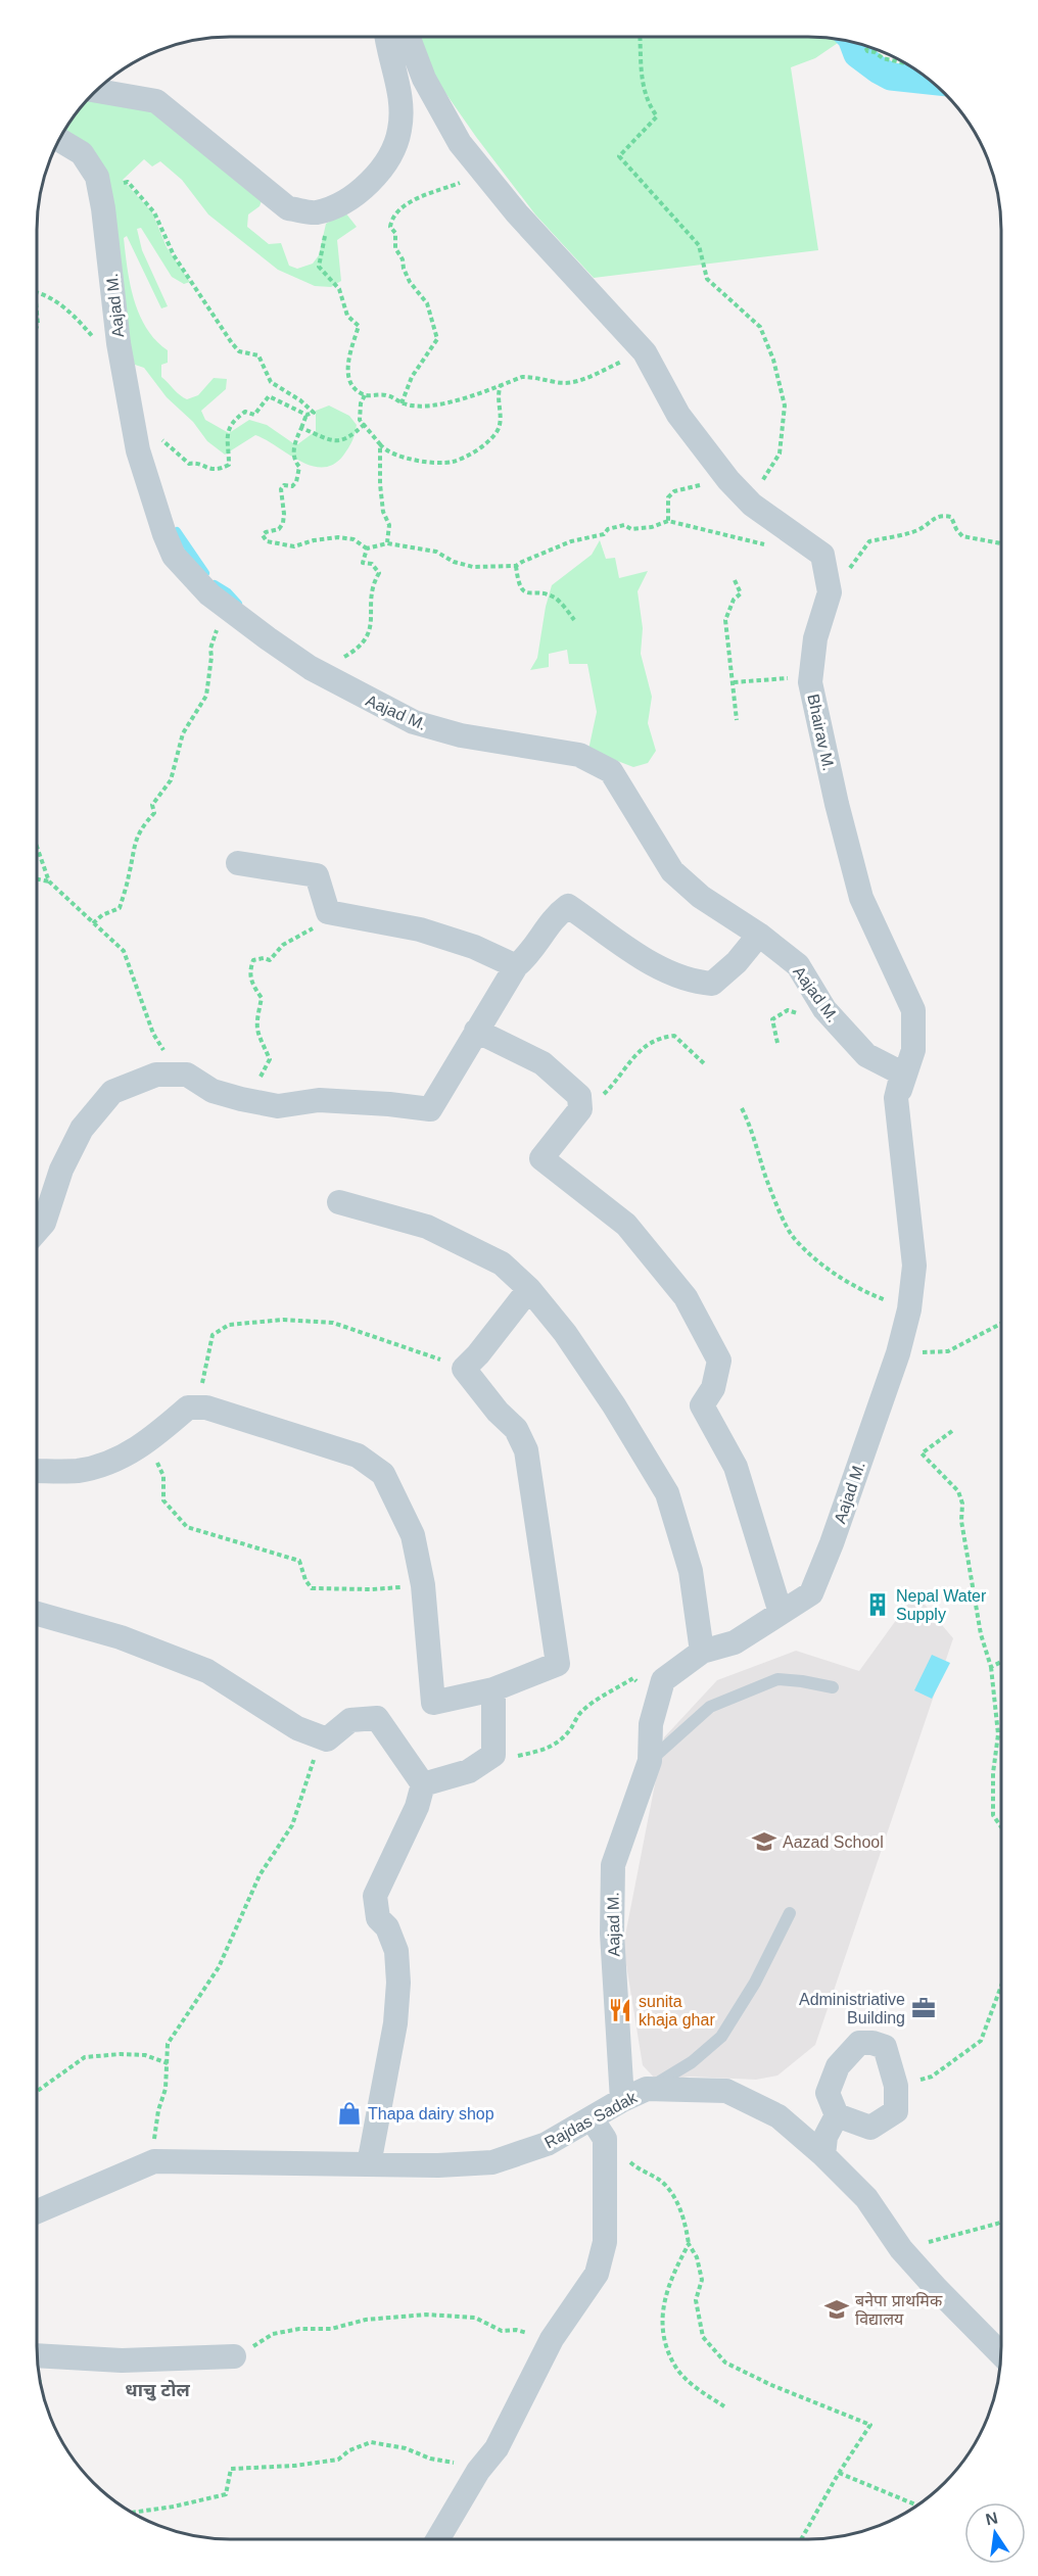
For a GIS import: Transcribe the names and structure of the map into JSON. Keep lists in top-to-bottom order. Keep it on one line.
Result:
{"streets":{"street":["Aajad M.","Bhairav M.","Rajdas Sadak"]},"crossings":[["Aajad M.","Bhairav M."],["Aajad M.","Rajdas Sadak"]],"districts":["धाचु टोल"],"places":{"building":["Nepal Water Supply"],"school or university":["Aazad School","बनेपा प्राथमिक विद्यालय"],"office":["Administriative Building"],"restaurant":["sunita khaja ghar"],"shop":["Thapa dairy shop"]},"north":"top"}
